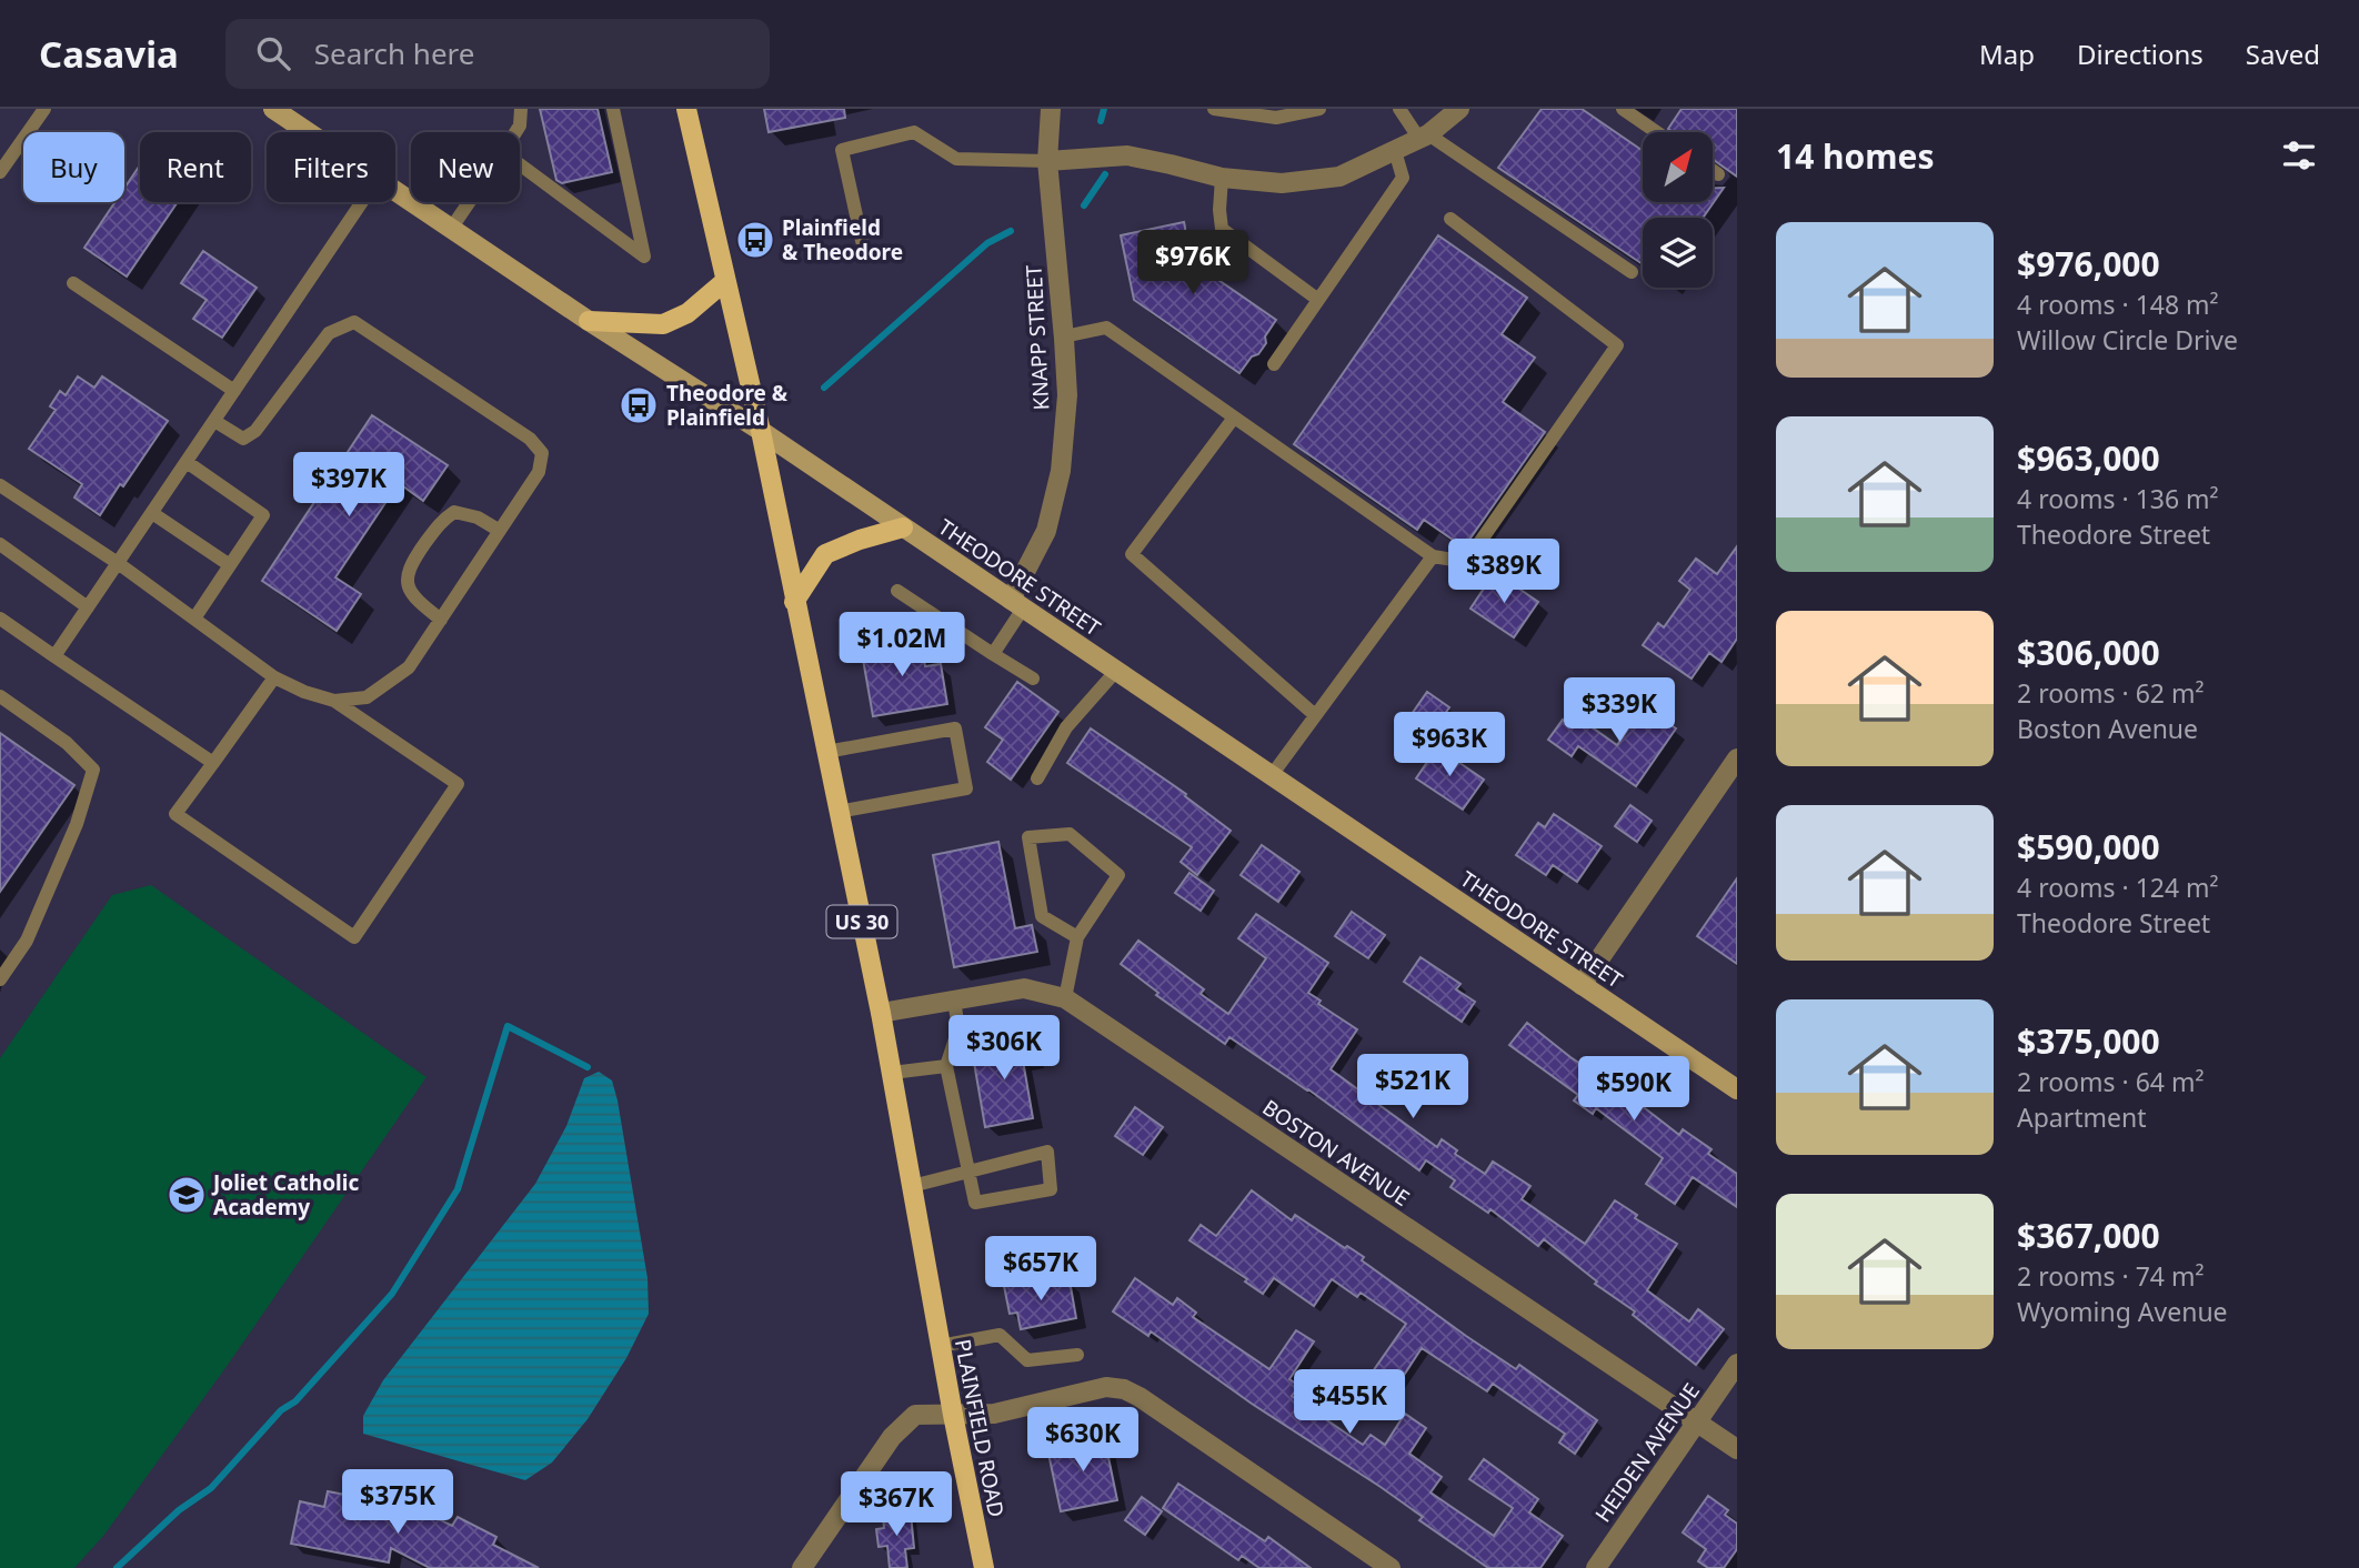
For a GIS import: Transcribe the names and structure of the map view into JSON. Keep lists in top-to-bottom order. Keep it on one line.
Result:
{"streets":{"main road":["THEODORE STREET","US 30","PLAINFIELD ROAD"],"street":["KNAPP STREET","BOSTON AVENUE","HEIDEN AVENUE"]},"crossings":[["KNAPP STREET","THEODORE STREET"],["THEODORE STREET","PLAINFIELD ROAD"],["BOSTON AVENUE","PLAINFIELD ROAD"],["BOSTON AVENUE","HEIDEN AVENUE"]],"places":{"bus stop":["Plainfield & Theodore","Theodore & Plainfield"],"school or university":["Joliet Catholic Academy"]},"north":"top right","page":{"header":"Casavia","search":"Search here","nav":["Map","Directions","Saved"],"heading":"14 homes","chip":["Buy","Rent","Filters","New"],"list":[{"name":"$976,000","note":"4 rooms · 148 m² · Willow Circle Drive"},{"name":"$963,000","note":"4 rooms · 136 m² · Theodore Street"},{"name":"$306,000","note":"2 rooms · 62 m² · Boston Avenue"},{"name":"$590,000","note":"4 rooms · 124 m² · Theodore Street"},{"name":"$375,000","note":"2 rooms · 64 m² · Apartment"},{"name":"$367,000","note":"2 rooms · 74 m² · Wyoming Avenue"}],"price":["$976K","$397K","$389K","$1.02M","$339K","$963K","$306K","$521K","$590K","$657K","$455K","$630K","$375K","$367K"]}}
